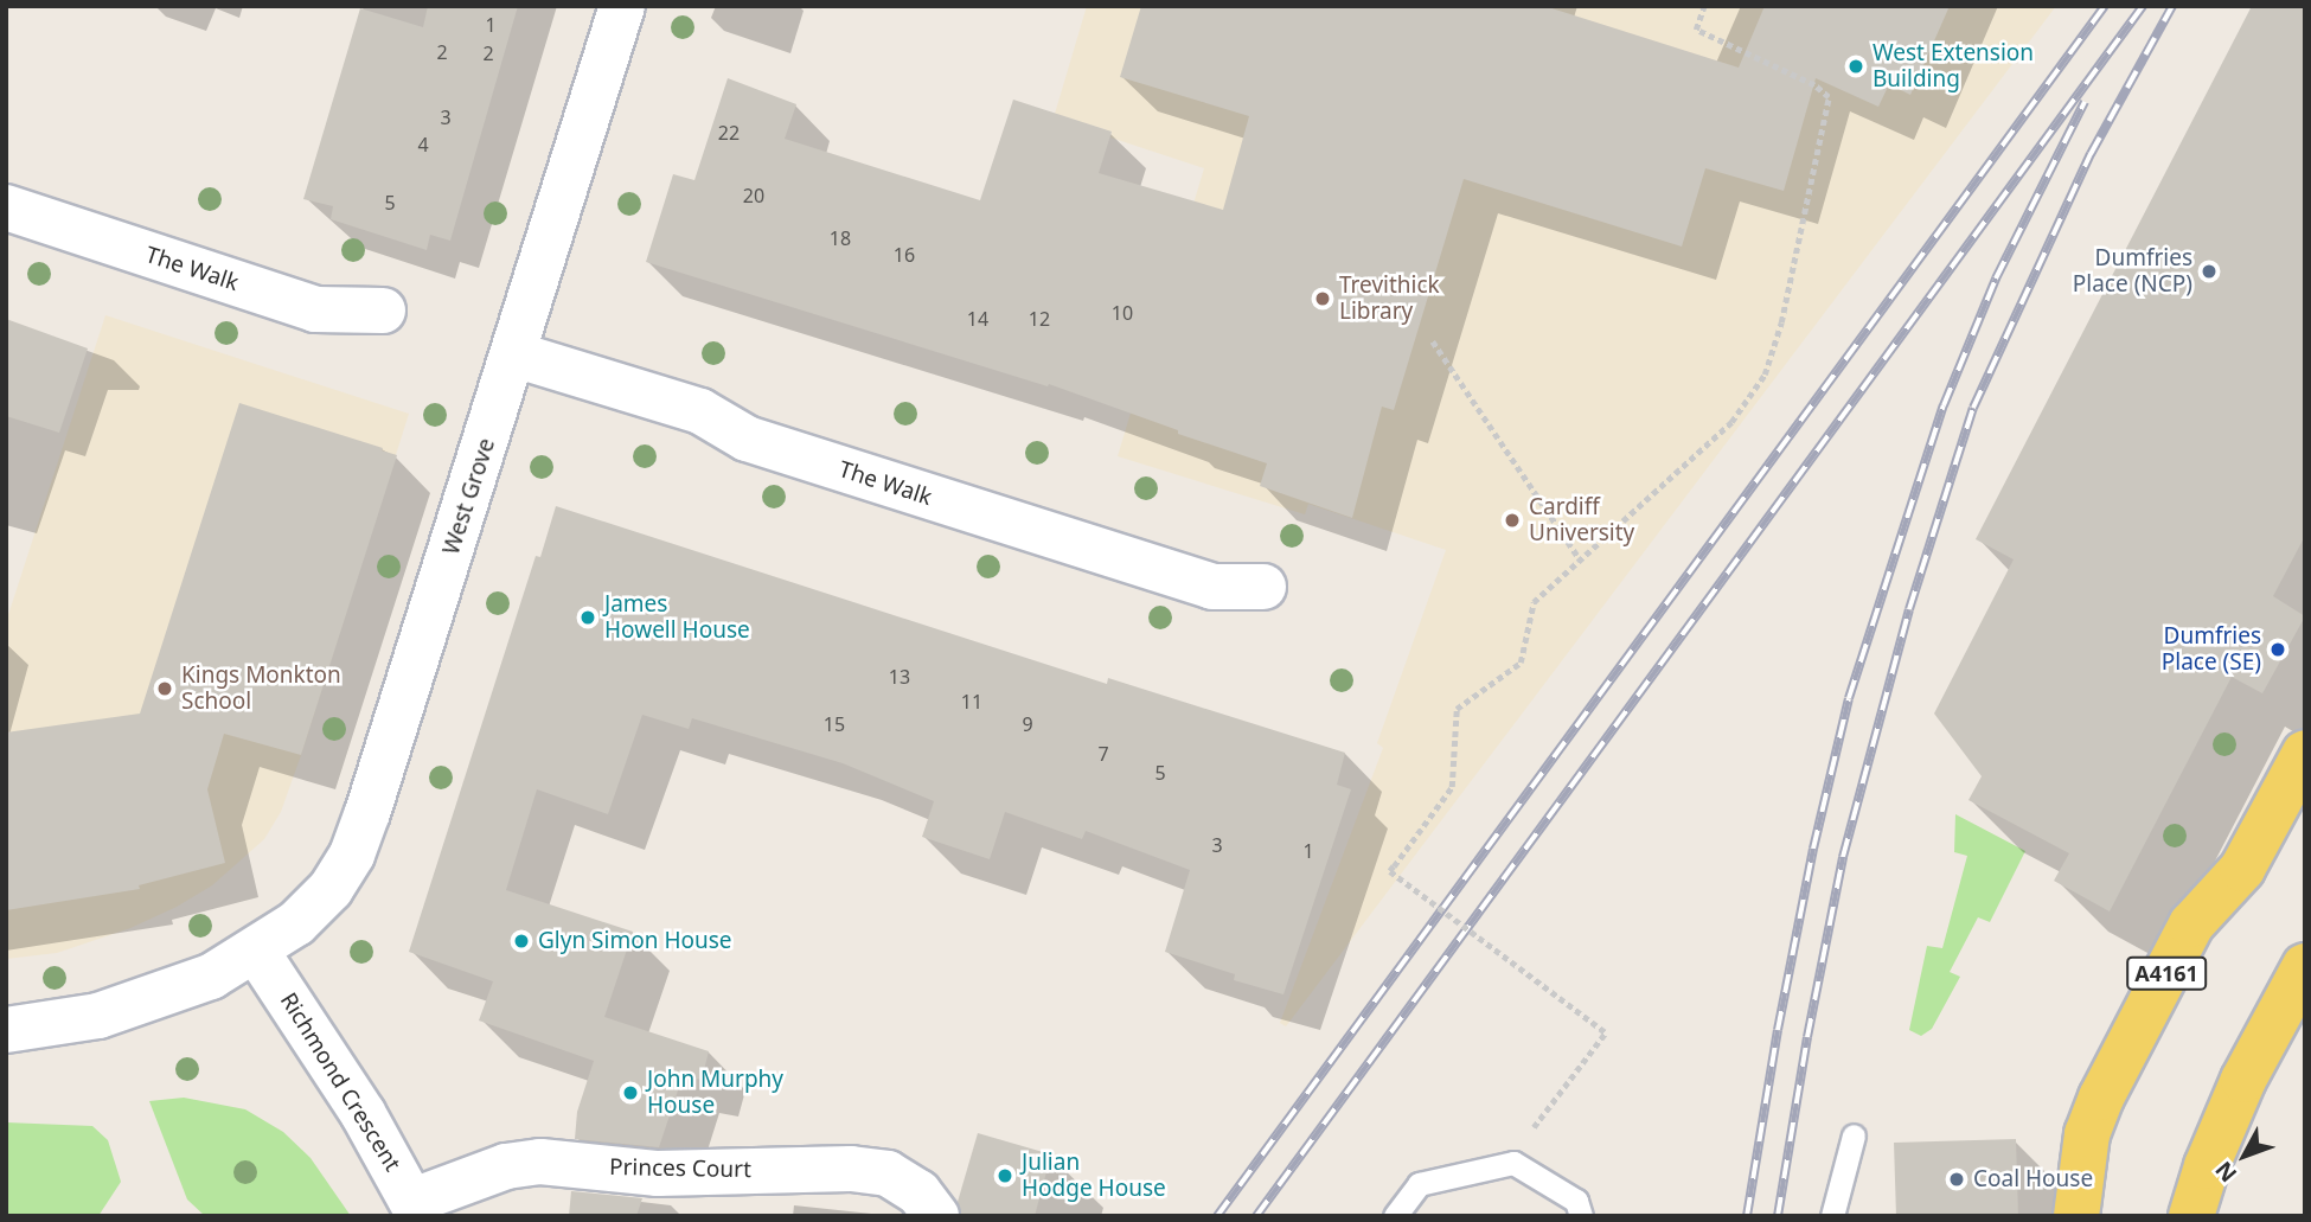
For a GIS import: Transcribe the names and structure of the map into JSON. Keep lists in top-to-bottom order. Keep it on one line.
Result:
{"streets":{"main road":["A4161"],"street":["The Walk","West Grove","Richmond Crescent","Princes Court"]},"crossings":[["The Walk","West Grove"],["West Grove","Richmond Crescent"],["Richmond Crescent","Princes Court"]],"places":["West Extension Building","Dumfries Place (NCP)","Trevithick Library","Cardiff University","James Howell House","Dumfries Place (SE)","Kings Monkton School","Glyn Simon House","John Murphy House","Julian Hodge House","Coal House"],"house_numbers":["1","2","2","3","22","4","20","5","18","16","10","14","12","13","11","15","9","7","5","3","1"],"north":"bottom left"}
